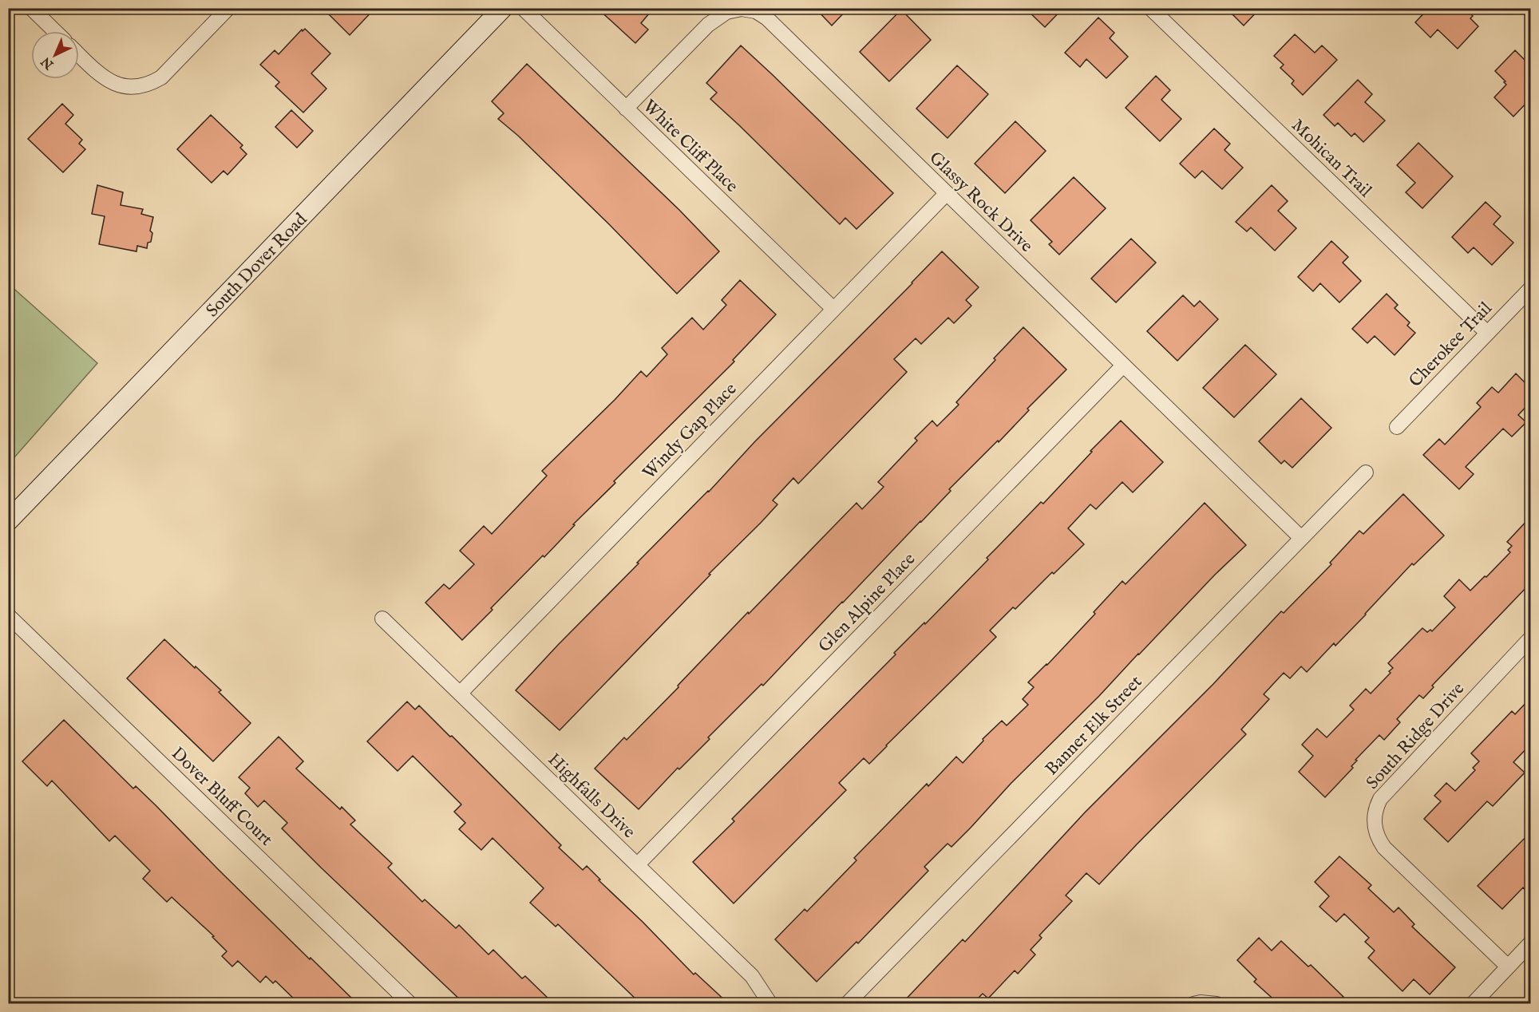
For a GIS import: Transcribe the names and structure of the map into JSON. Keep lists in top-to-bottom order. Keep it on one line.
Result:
{"streets":{"street":["White Cliff Place","Mohican Trail","Glassy Rock Drive","South Dover Road","Cherokee Trail","Windy Gap Place","Glen Alpine Place","Banner Elk Street","South Ridge Drive","Highfalls Drive","Dover Bluff Court"]},"crossings":[["White Cliff Place","Glassy Rock Drive"],["White Cliff Place","Windy Gap Place"],["Mohican Trail","Cherokee Trail"],["Glassy Rock Drive","Windy Gap Place"],["Glassy Rock Drive","Glen Alpine Place"],["Glassy Rock Drive","Banner Elk Street"],["Windy Gap Place","Highfalls Drive"],["Glen Alpine Place","Highfalls Drive"]],"north":"bottom left"}
